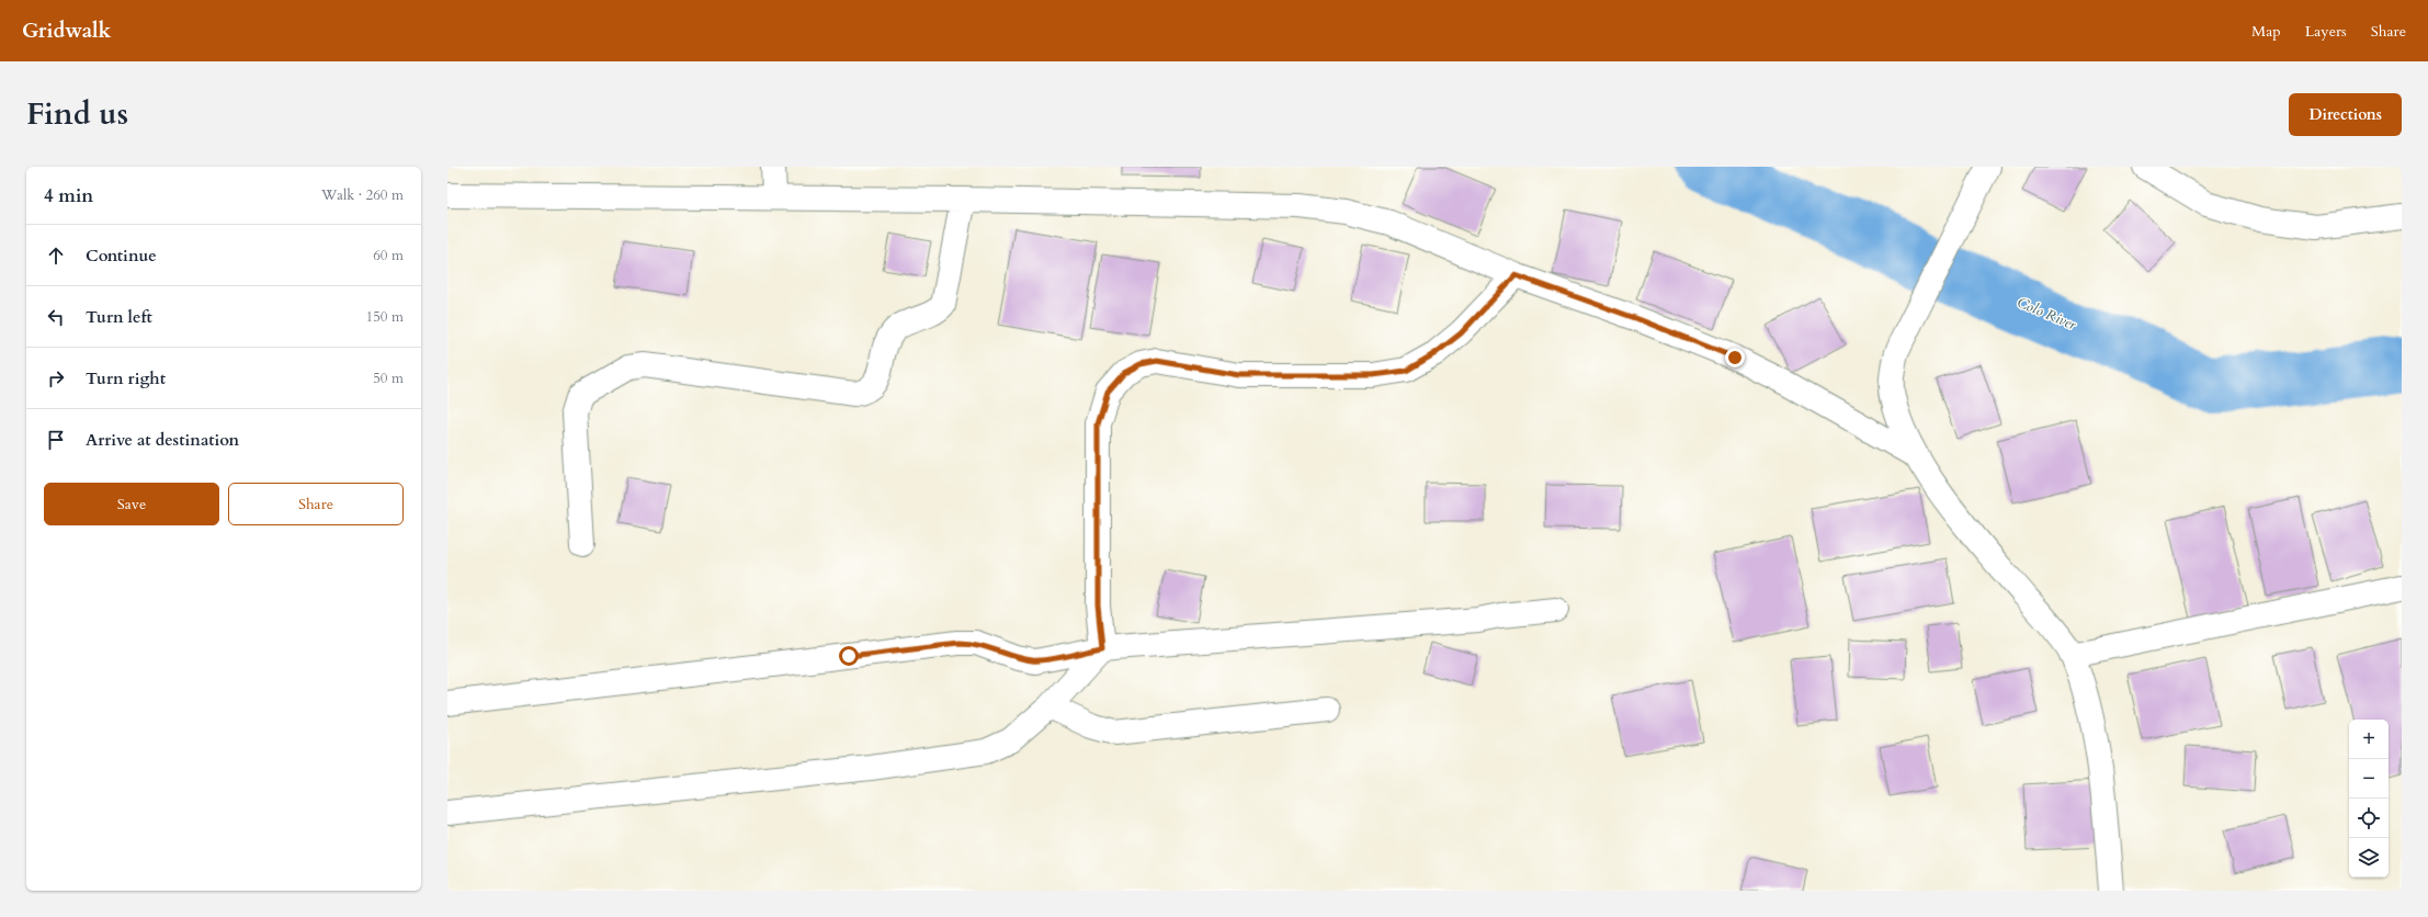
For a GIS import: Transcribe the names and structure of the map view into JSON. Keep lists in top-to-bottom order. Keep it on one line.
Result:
{"water":["Colo River"],"page":{"header":"Gridwalk","nav":["Map","Layers","Share"],"title":"Find us","buttons":["Directions",["Save","Share"]],"heading":["4 min","Walk · 260 m"],"list":[["Continue","60 m"],["Turn left","150 m"],["Turn right","50 m"],"Arrive at destination"],"map_buttons":["+","−"]}}
